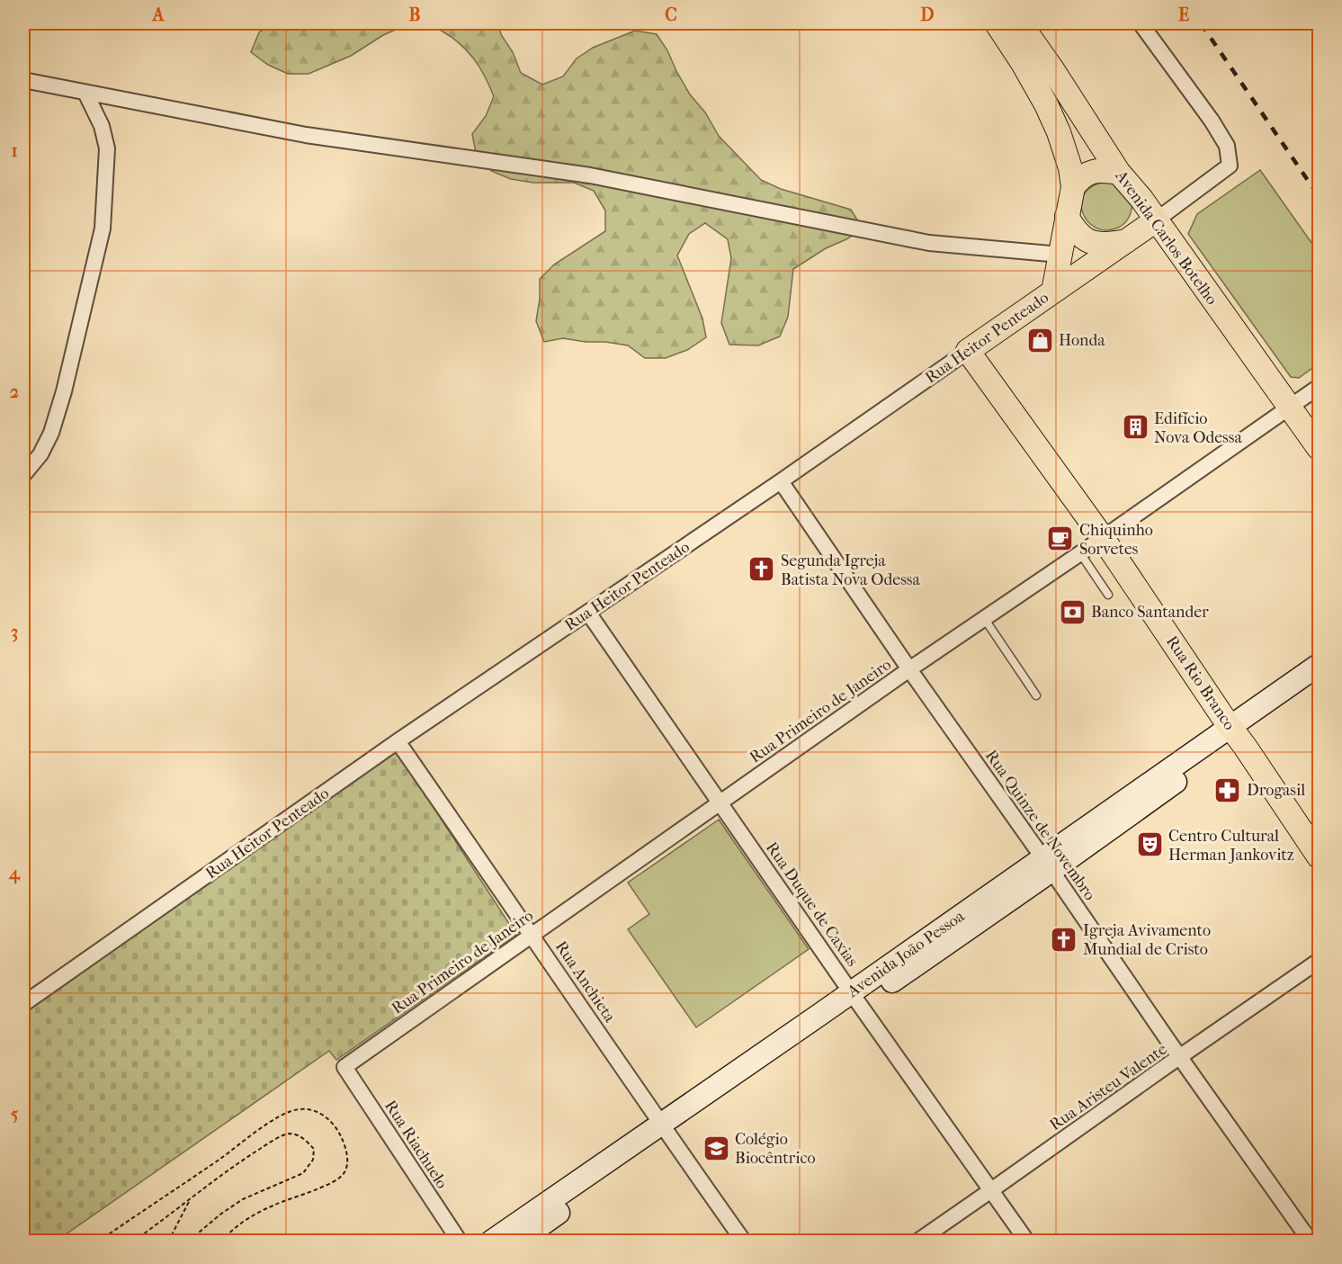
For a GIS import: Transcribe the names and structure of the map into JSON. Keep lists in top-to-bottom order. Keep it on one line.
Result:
{"streets":{"main road":["Avenida Carlos Botelho","Rua Heitor Penteado","Rua Rio Branco","Avenida João Pessoa"],"street":["Rua Primeiro de Janeiro","Rua Quinze de Novembro","Rua Duque de Caxias","Rua Anchieta","Rua Aristeu Valente","Rua Riachuelo"]},"crossings":[["Avenida Carlos Botelho","Rua Heitor Penteado"],["Avenida Carlos Botelho","Rua Primeiro de Janeiro"],["Rua Heitor Penteado","Rua Rio Branco"],["Rua Heitor Penteado","Rua Quinze de Novembro"],["Rua Heitor Penteado","Rua Duque de Caxias"],["Rua Heitor Penteado","Rua Anchieta"],["Rua Rio Branco","Rua Primeiro de Janeiro"],["Rua Rio Branco","Avenida João Pessoa"],["Rua Primeiro de Janeiro","Rua Quinze de Novembro"],["Rua Primeiro de Janeiro","Rua Duque de Caxias"],["Rua Primeiro de Janeiro","Rua Anchieta"],["Rua Primeiro de Janeiro","Rua Riachuelo"],["Rua Quinze de Novembro","Avenida João Pessoa"],["Rua Quinze de Novembro","Rua Aristeu Valente"],["Rua Duque de Caxias","Avenida João Pessoa"],["Rua Duque de Caxias","Rua Aristeu Valente"],["Avenida João Pessoa","Rua Anchieta"]],"places":{"shop":["Honda"],"building":["Edifício Nova Odessa"],"cafe":["Chiquinho Sorvetes"],"church":["Segunda Igreja Batista Nova Odessa","Igreja Avivamento Mundial de Cristo"],"bank":["Banco Santander"],"pharmacy":["Drogasil"],"theatre":["Centro Cultural Herman Jankovitz"],"school or university":["Colégio Biocêntrico"]},"grid":{"columns":["A","B","C","D","E"],"rows":["1","2","3","4","5"]}}
